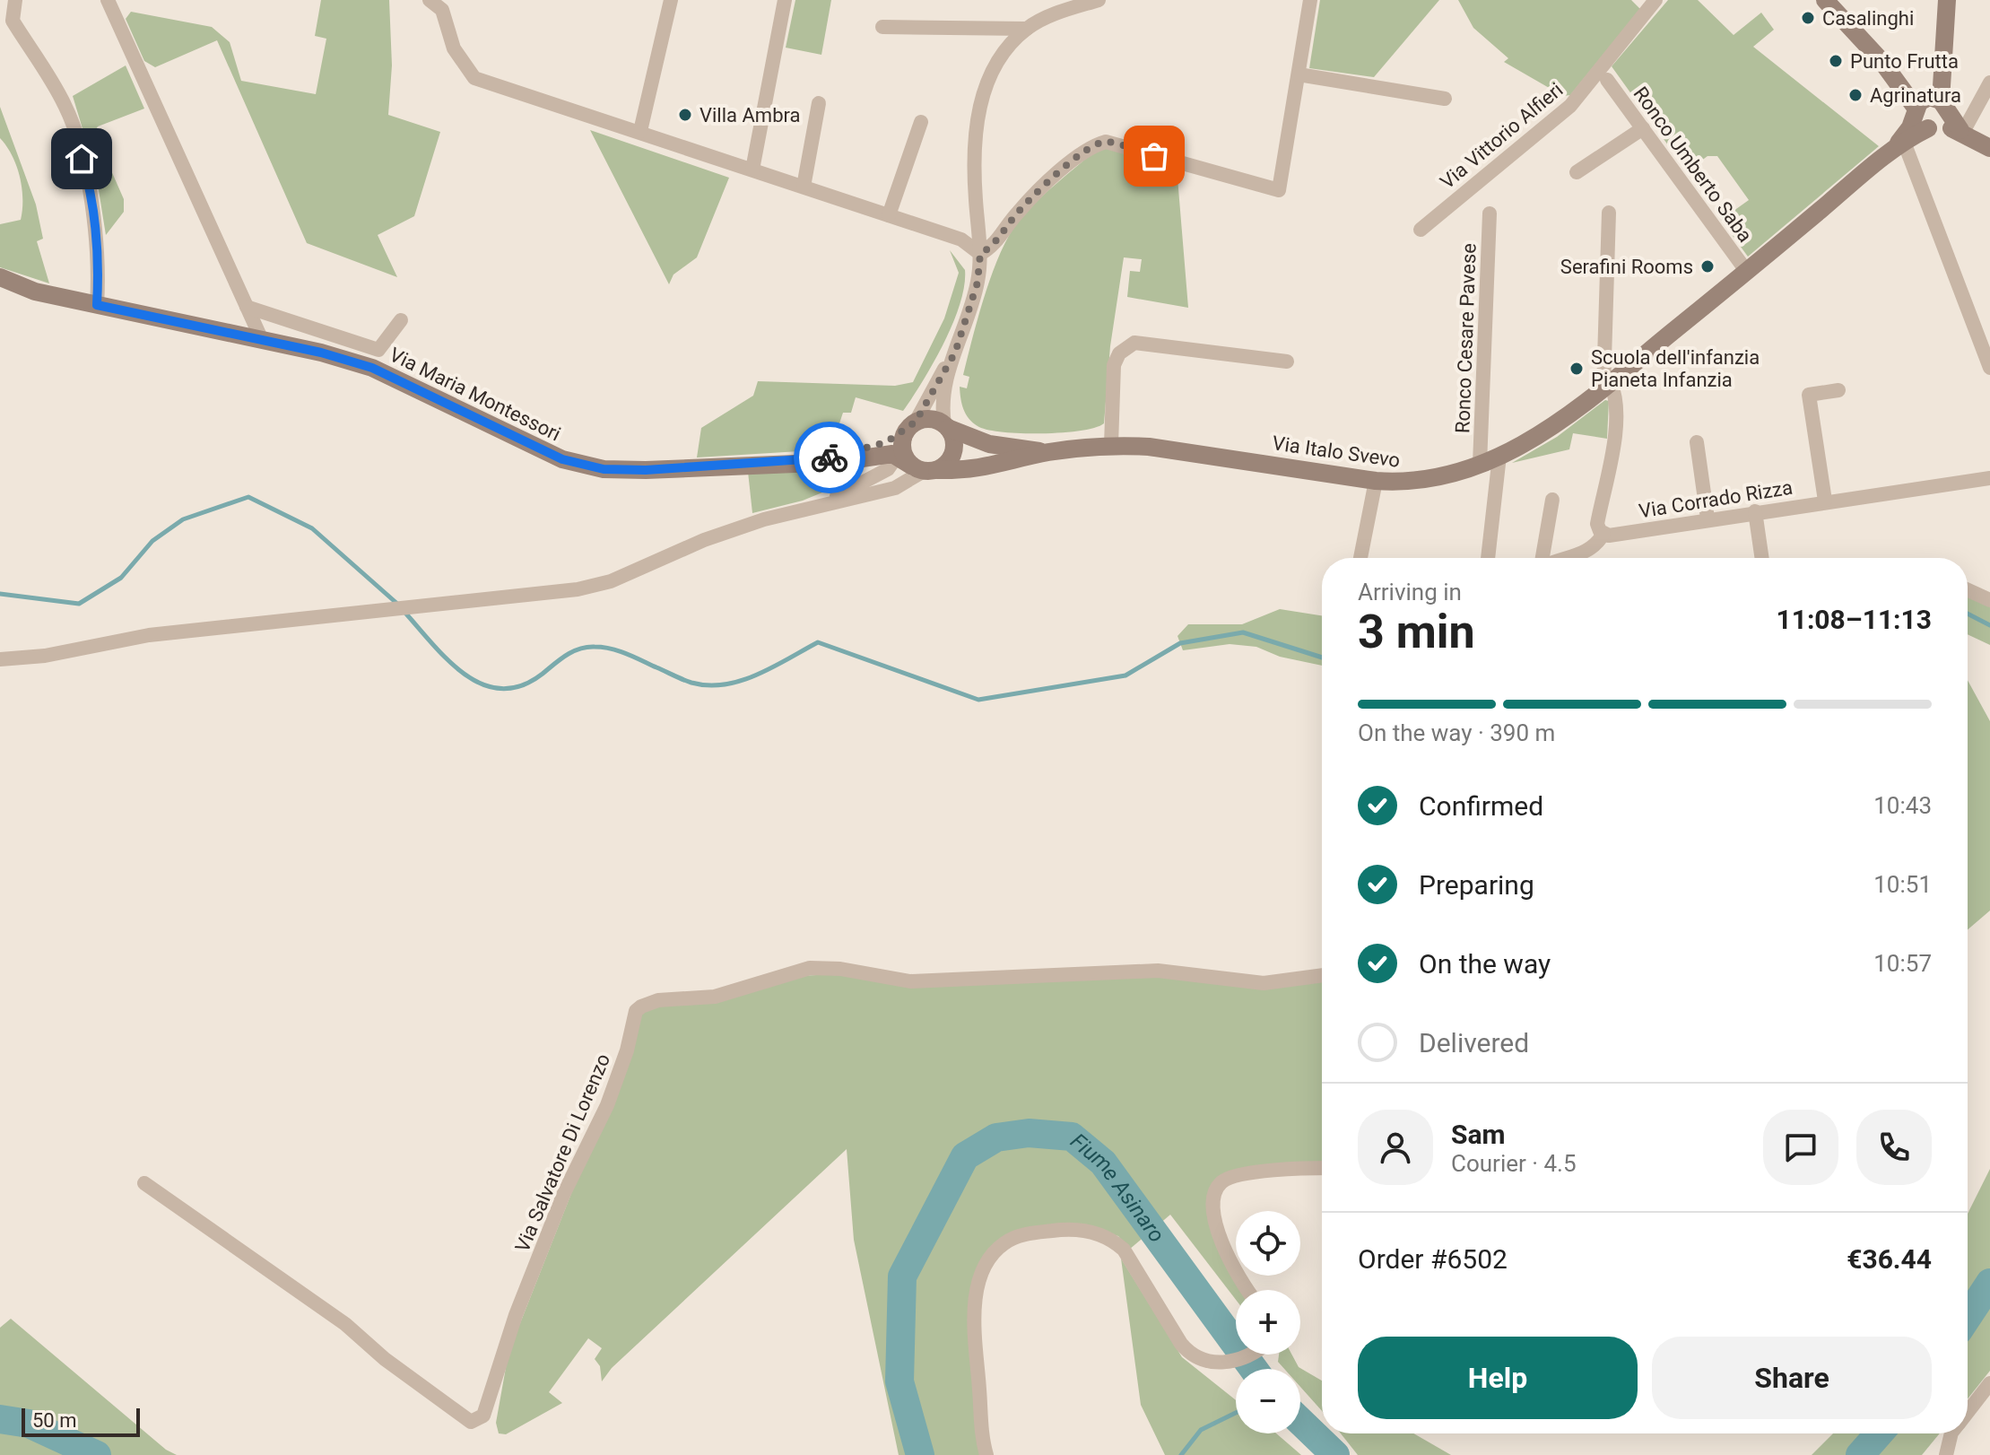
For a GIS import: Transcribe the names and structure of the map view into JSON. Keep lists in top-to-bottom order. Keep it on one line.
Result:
{"streets":{"street":["Via Vittorio Alfieri","Ronco Umberto Saba","Ronco Cesare Pavese","Via Maria Montessori","Via Italo Svevo","Via Corrado Rizza","Via Salvatore Di Lorenzo"]},"crossings":[["Ronco Umberto Saba","Via Italo Svevo"],["Ronco Cesare Pavese","Via Italo Svevo"]],"water":["Fiume Asinaro"],"places":["Casalinghi","Punto Frutta","Agrinatura","Villa Ambra","Serafini Rooms","Scuola dell'infanzia Pianeta Infanzia"],"scale_bar":"50 m","page":{"heading":["3 min","Arriving in","11:08–11:13"],"panel":["Sam","Courier · 4.5","Order #6502","€36.44"],"bar":"On the way · 390 m","list":[["Confirmed","10:43"],["Preparing","10:51"],["On the way","10:57"],"Delivered"],"map_buttons":["+","−"],"buttons":["Help","Share"],"scale":"50 m"}}
